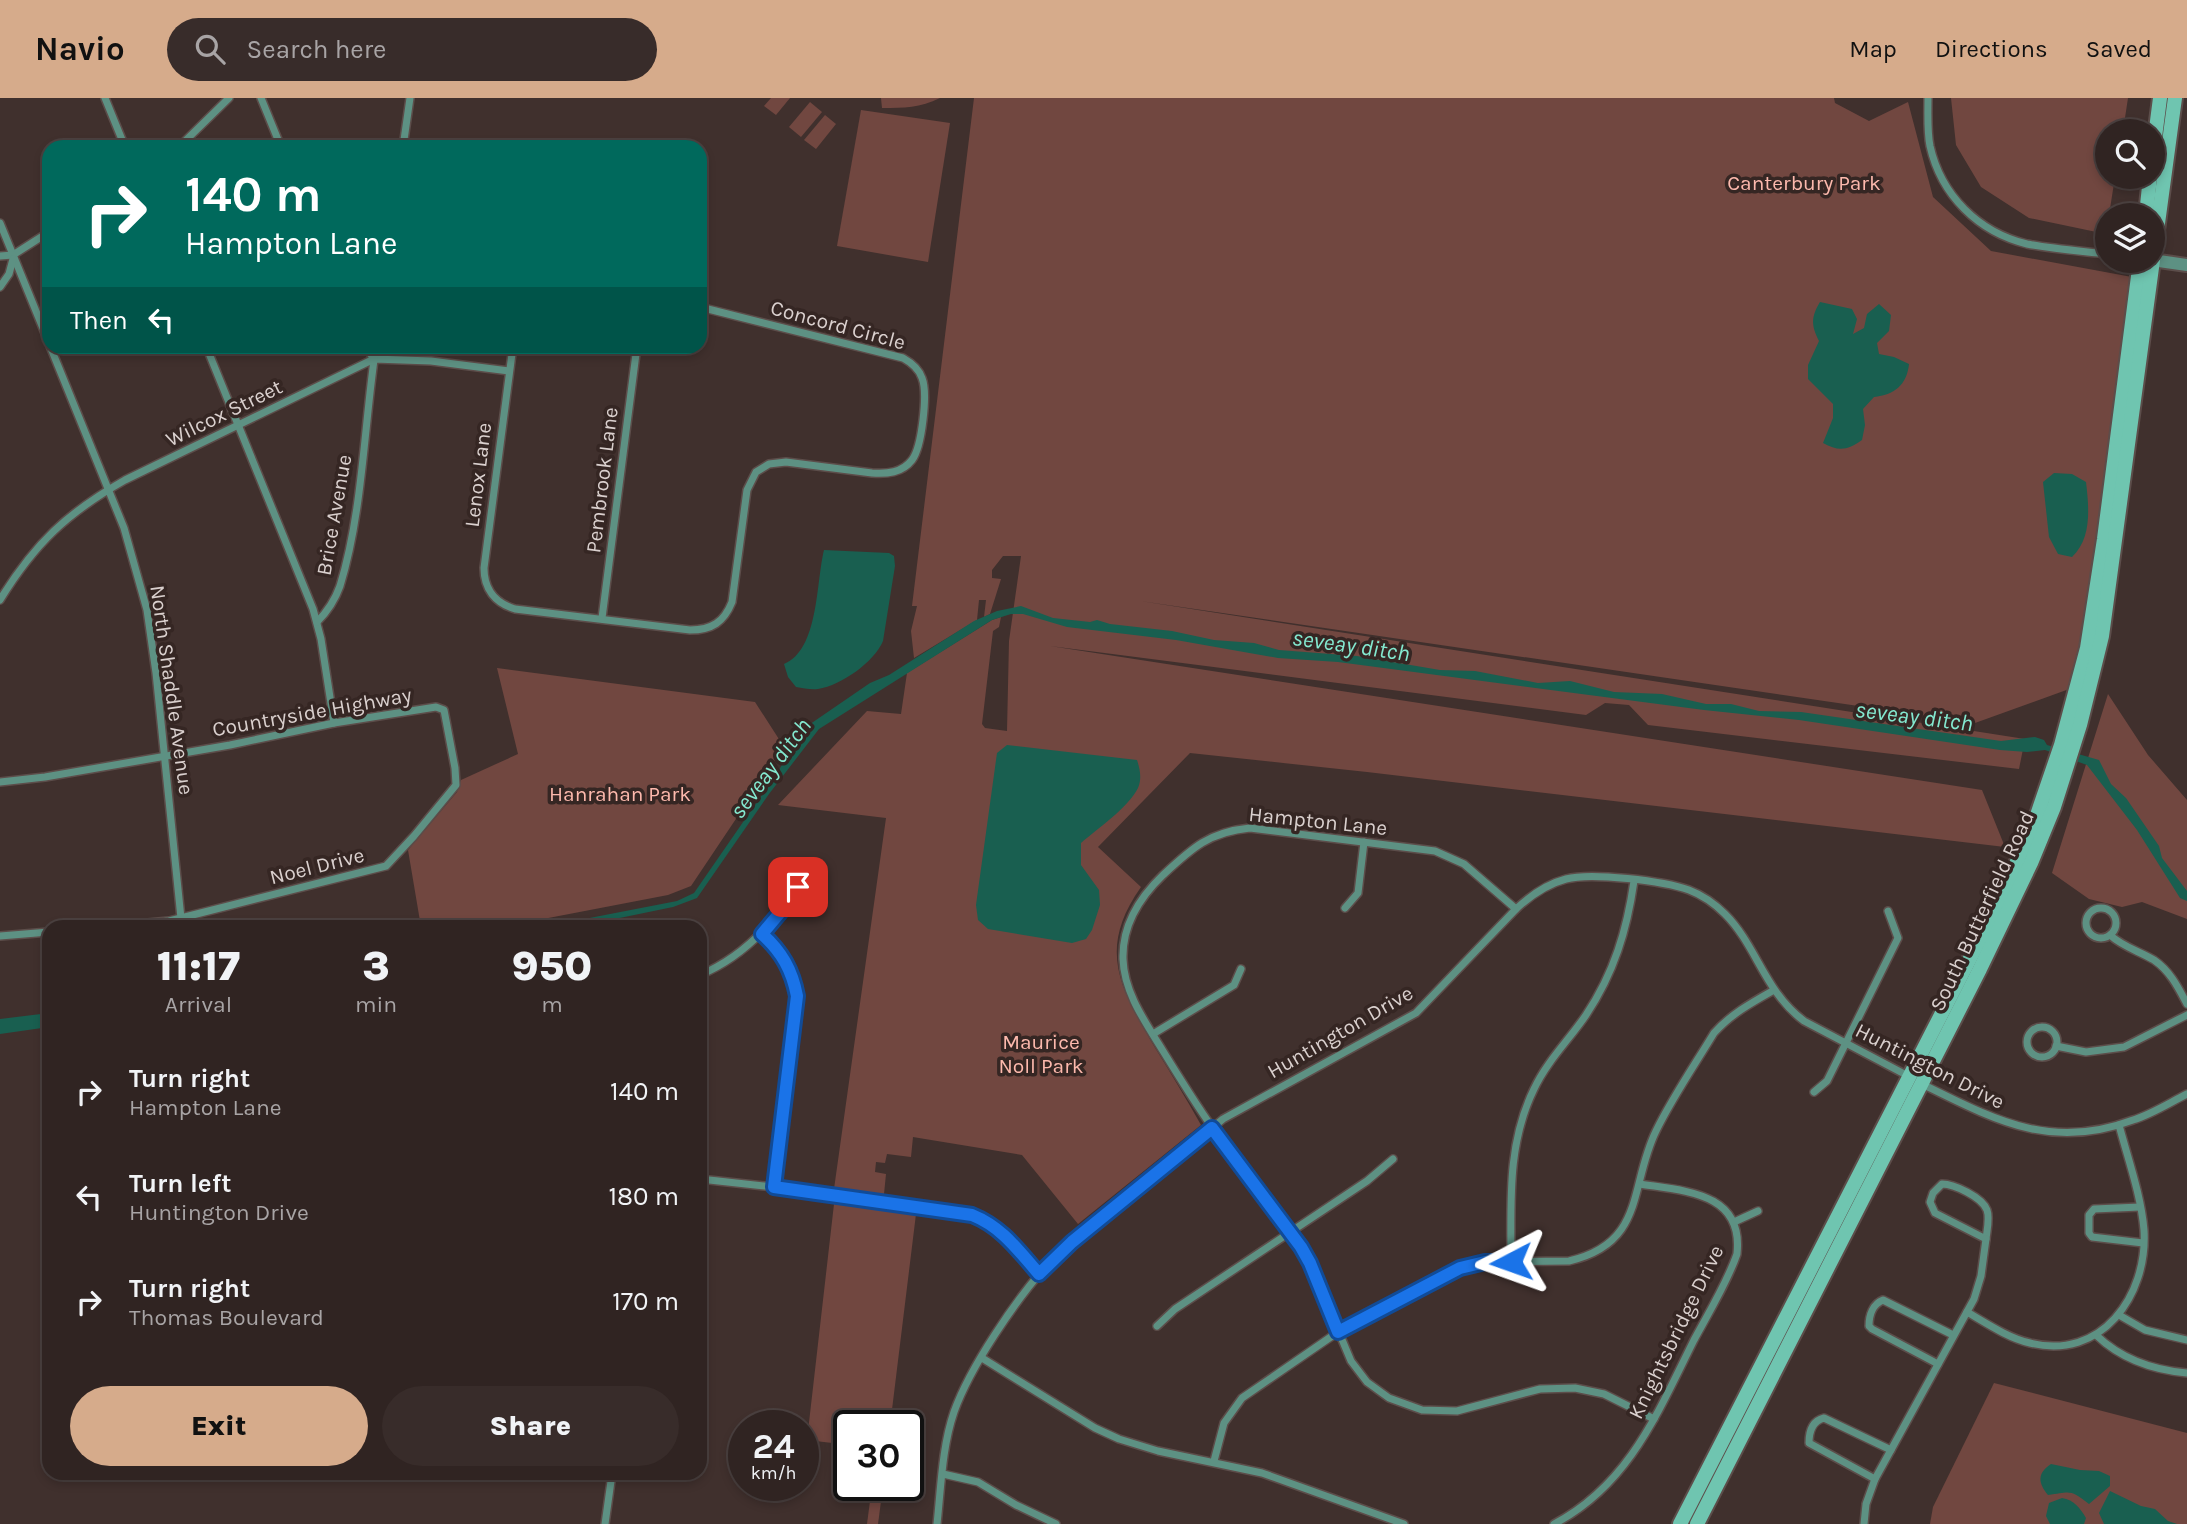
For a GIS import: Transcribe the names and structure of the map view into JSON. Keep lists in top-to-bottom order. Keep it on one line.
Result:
{"streets":{"main road":["South Butterfield Road"],"street":["Concord Circle","Wilcox Street","Lenox Lane","Pembrook Lane","Brice Avenue","North Shaddle Avenue","Countryside Highway","Hampton Lane","Noel Drive","Huntington Drive","Knightsbridge Drive"]},"crossings":[["Concord Circle","Lenox Lane"],["Concord Circle","Pembrook Lane"],["Wilcox Street","Lenox Lane"],["Wilcox Street","Brice Avenue"],["Wilcox Street","North Shaddle Avenue"],["North Shaddle Avenue","Countryside Highway"],["North Shaddle Avenue","Noel Drive"],["Countryside Highway","Noel Drive"],["Hampton Lane","Huntington Drive"],["Hampton Lane","Knightsbridge Drive"],["South Butterfield Road","Huntington Drive"]],"water":["seveay ditch"],"parks":["Canterbury Park","Hanrahan Park","Maurice Noll Park"],"page":{"header":"Navio","search":"Search here","nav":["Map","Directions","Saved"],"turn":["140 m","Hampton Lane"],"then":"Then","eta":["11:17","Arrival","3","min","950","m"],"list":[{"name":"Turn right","note":"Hampton Lane","value":"140 m"},{"name":"Turn left","note":"Huntington Drive","value":"180 m"},{"name":"Turn right","note":"Thomas Boulevard","value":"170 m"}],"buttons":["Exit","Share"],"speed":"24 km/h","limit":"30"}}
